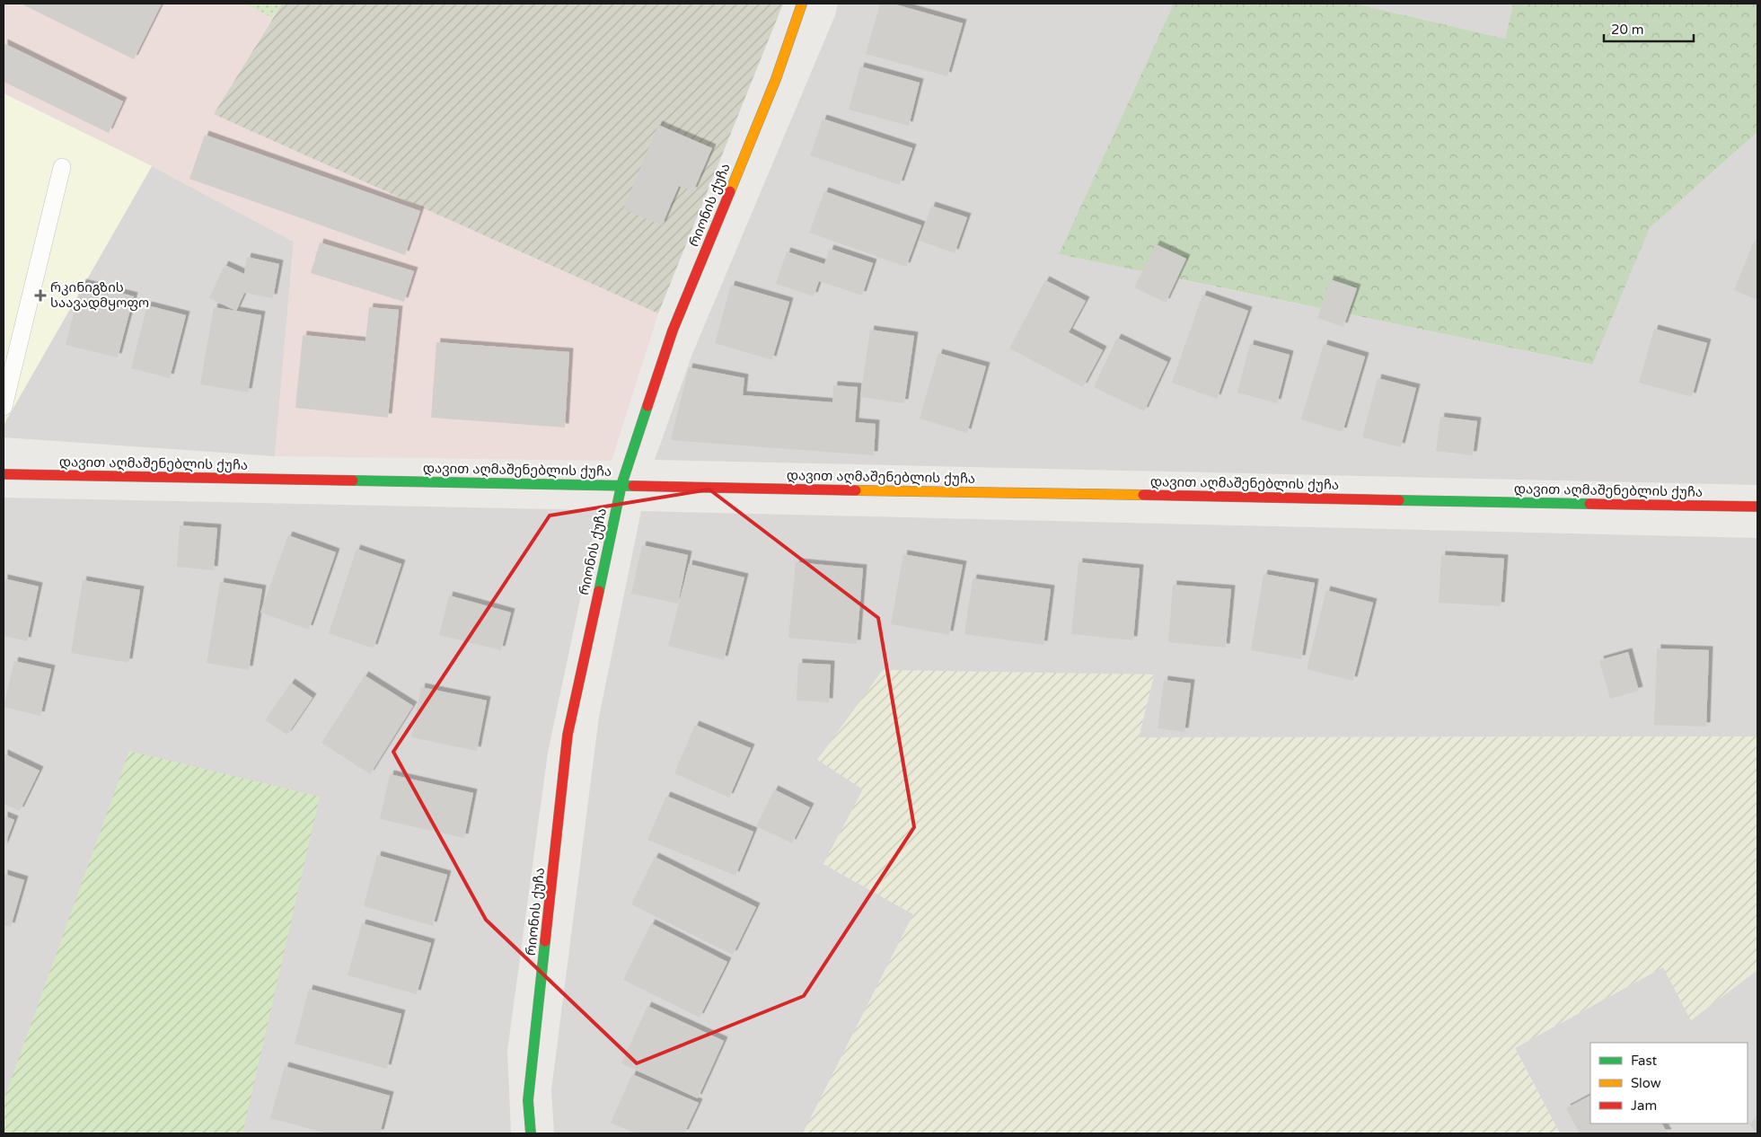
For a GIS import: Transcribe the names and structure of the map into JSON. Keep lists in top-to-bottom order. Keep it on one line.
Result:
{"streets":{"main road":["რიონის ქუჩა","დავით აღმაშენებლის ქუჩა"]},"crossings":[["რიონის ქუჩა","დავით აღმაშენებლის ქუჩა"]],"places":{"health":["რკინიგზის საავადმყოფო"]},"legend":["Fast","Slow","Jam"],"scale_bar":"20 m"}
